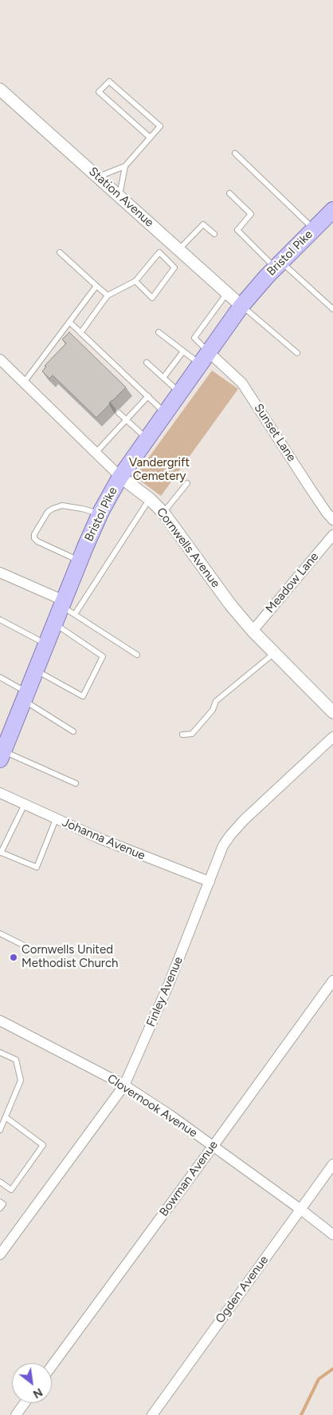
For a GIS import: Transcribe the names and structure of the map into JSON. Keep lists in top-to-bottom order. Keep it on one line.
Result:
{"streets":{"main road":["Bristol Pike"],"street":["Station Avenue","Sunset Lane","Cornwells Avenue","Meadow Lane","Johanna Avenue","Finley Avenue","Clovernook Avenue","Bowman Avenue","Ogden Avenue"]},"crossings":[["Station Avenue","Bristol Pike"],["Bristol Pike","Sunset Lane"],["Bristol Pike","Cornwells Avenue"],["Cornwells Avenue","Meadow Lane"],["Johanna Avenue","Finley Avenue"],["Finley Avenue","Clovernook Avenue"],["Clovernook Avenue","Bowman Avenue"],["Clovernook Avenue","Ogden Avenue"]],"parks":["Vandergrift Cemetery"],"places":["Cornwells United Methodist Church"],"north":"bottom right"}
